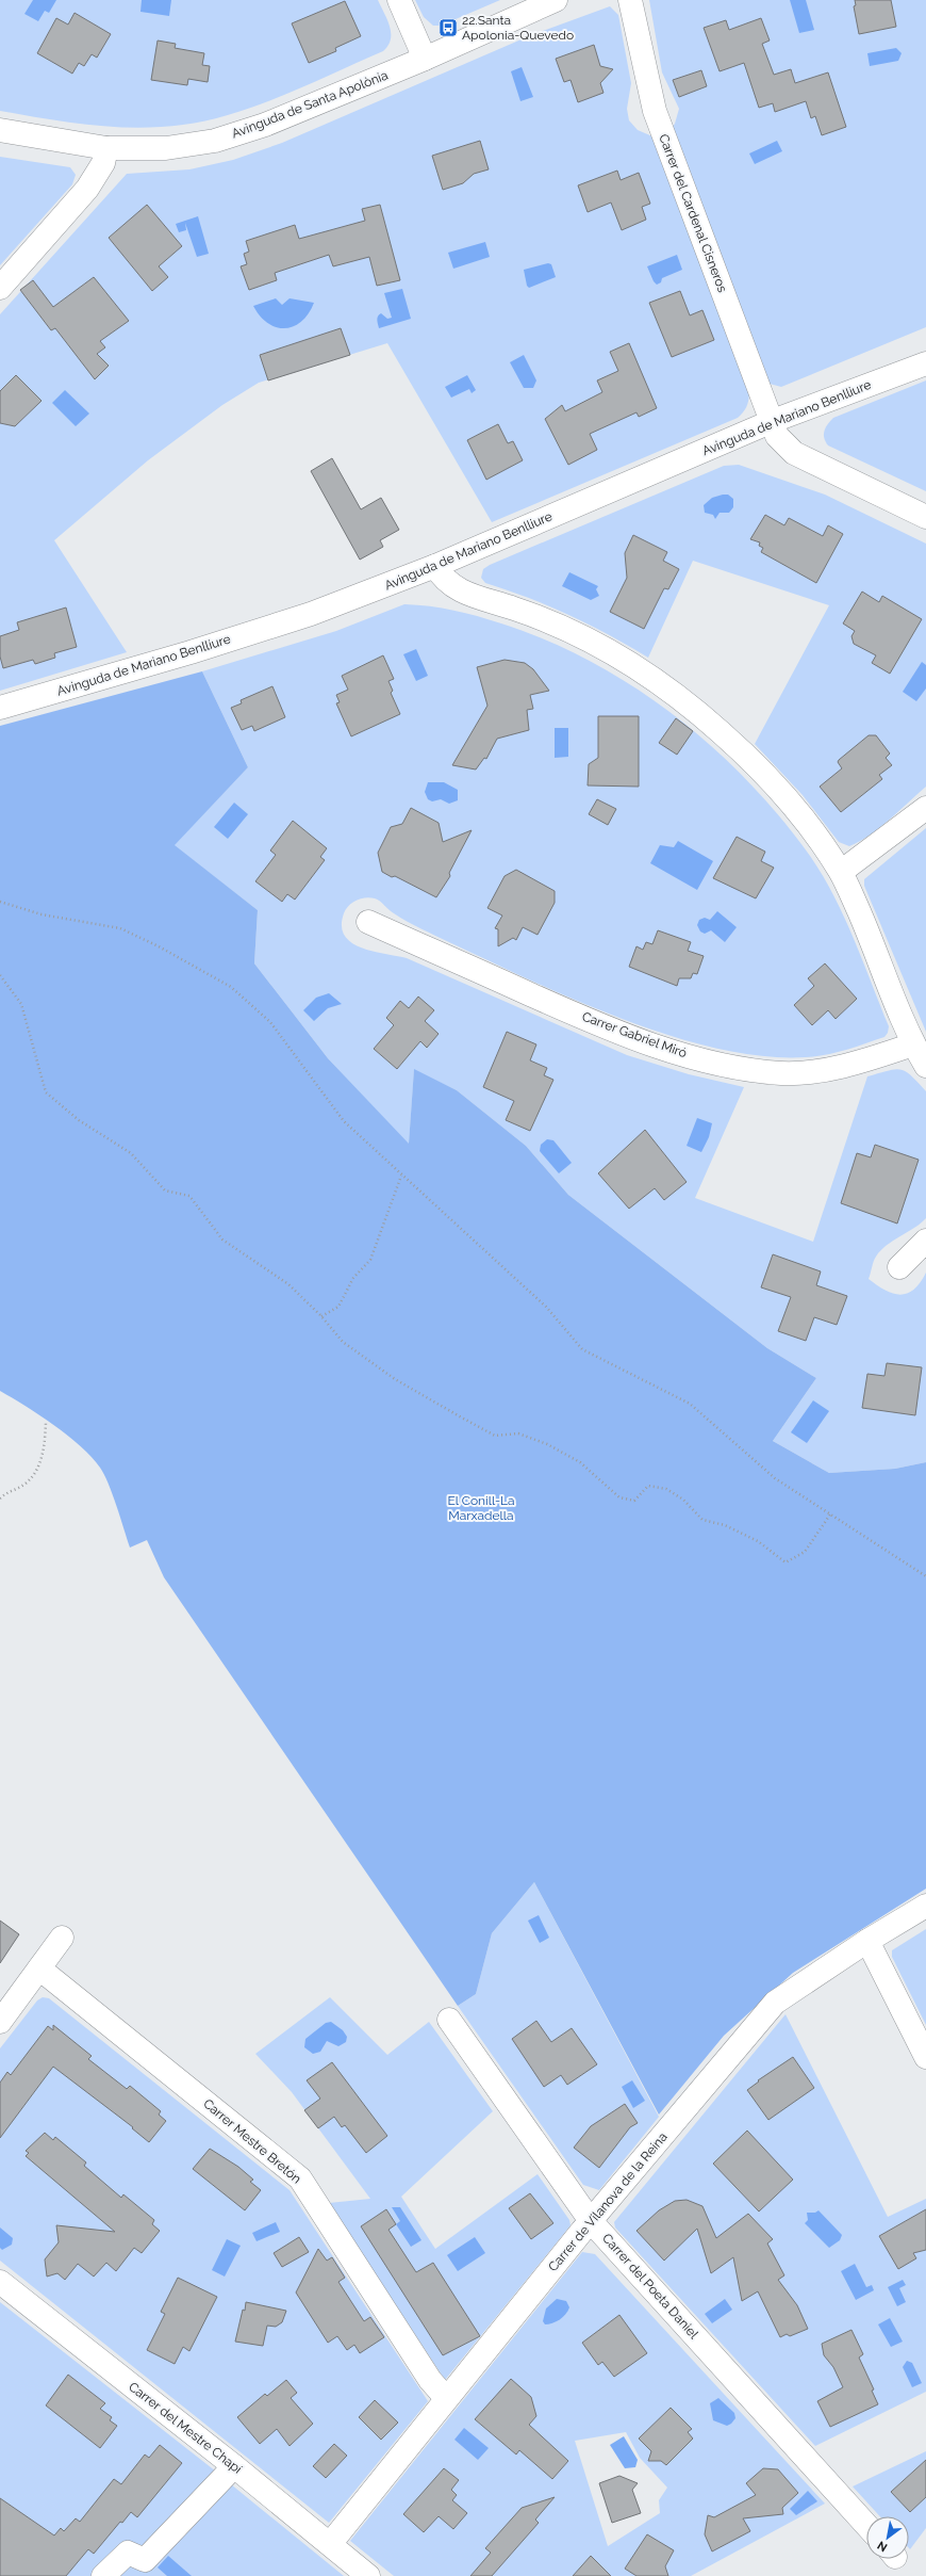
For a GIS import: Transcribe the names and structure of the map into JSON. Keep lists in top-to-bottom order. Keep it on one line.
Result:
{"streets":{"street":["Avinguda de Santa Apolònia","Carrer del Cardenal Cisneros","Avinguda de Mariano Benlliure","Carrer Gabriel Miró","Carrer Mestre Bretón","Carrer de Vilanova de la Reina","Carrer del Poeta Daniel","Carrer del Mestre Chapí"]},"crossings":[["Carrer del Cardenal Cisneros","Avinguda de Mariano Benlliure"],["Carrer Mestre Bretón","Carrer de Vilanova de la Reina"],["Carrer de Vilanova de la Reina","Carrer del Poeta Daniel"],["Carrer de Vilanova de la Reina","Carrer del Mestre Chapí"]],"parks":["El Conill-La Marxadella"],"places":{"bus stop":["22.Santa Apolonia-Quevedo"]},"north":"bottom left"}
